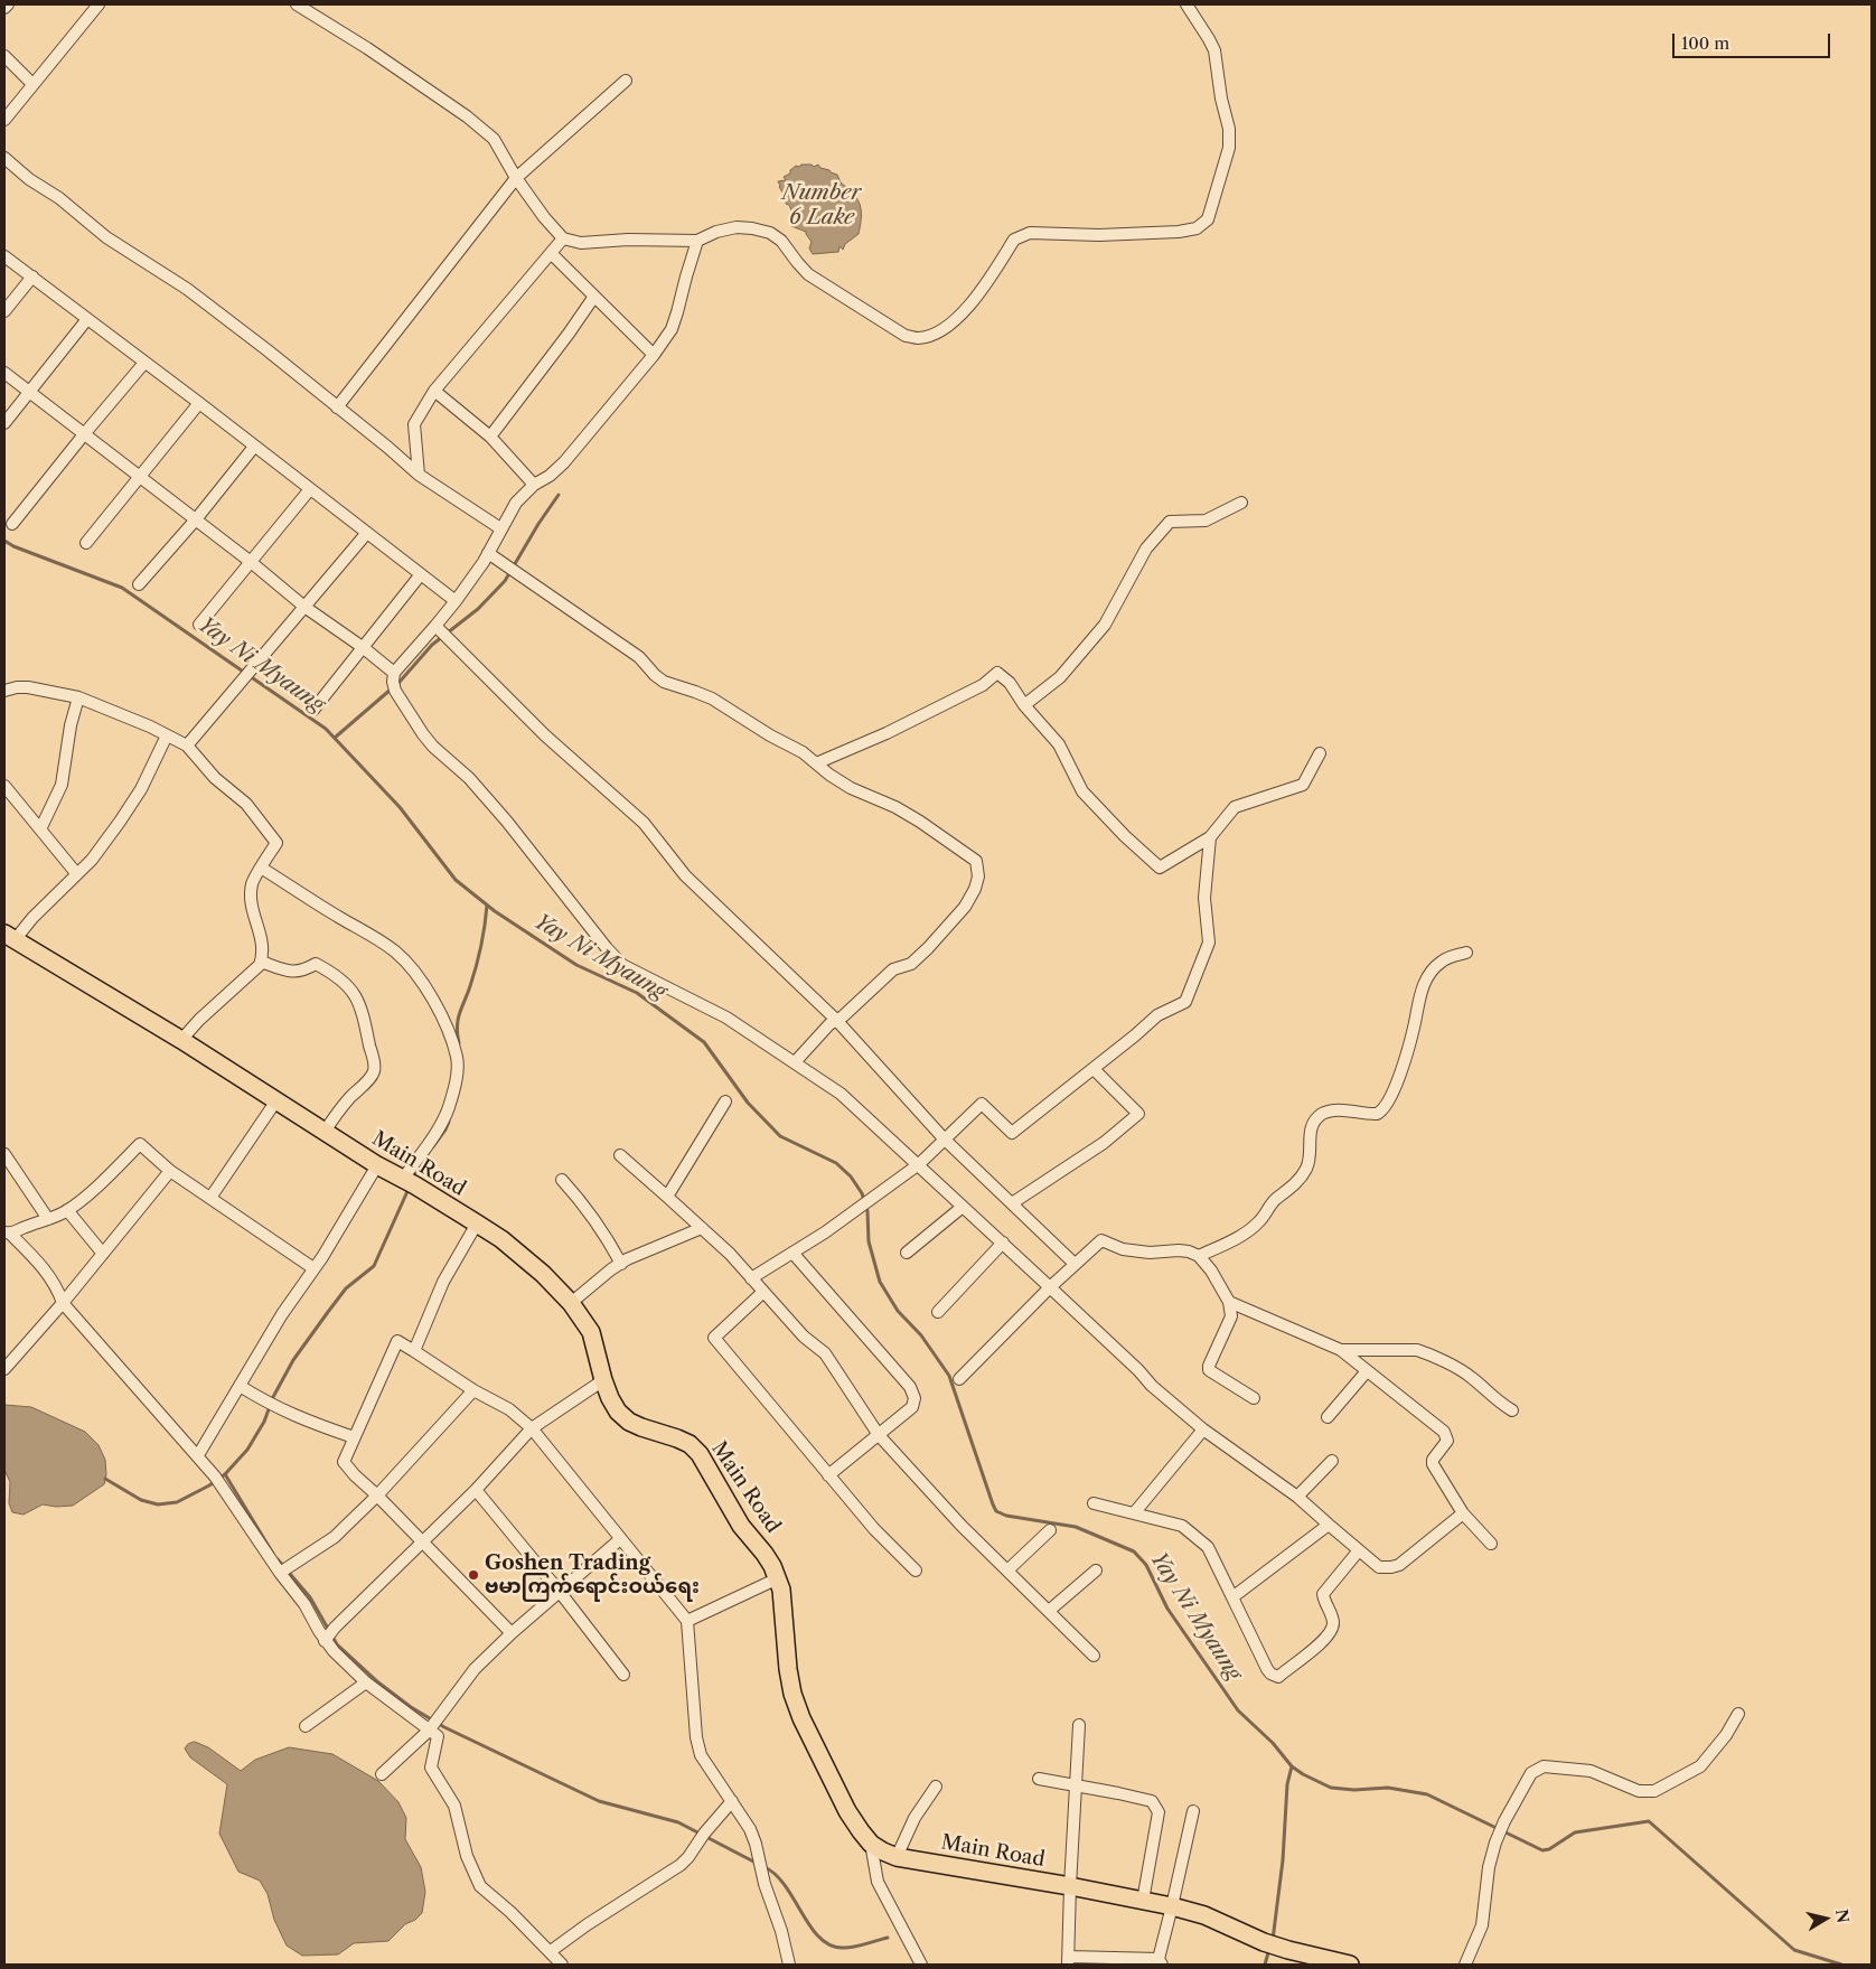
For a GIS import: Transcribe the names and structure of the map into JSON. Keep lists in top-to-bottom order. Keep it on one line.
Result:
{"streets":{"main road":["Main Road"]},"water":["Number 6 Lake","Yay Ni Myaung"],"places":["Goshen Trading ဗမာကြက်ရောင်းဝယ်ရေး"],"scale_bar":"100 m","north":"right"}
